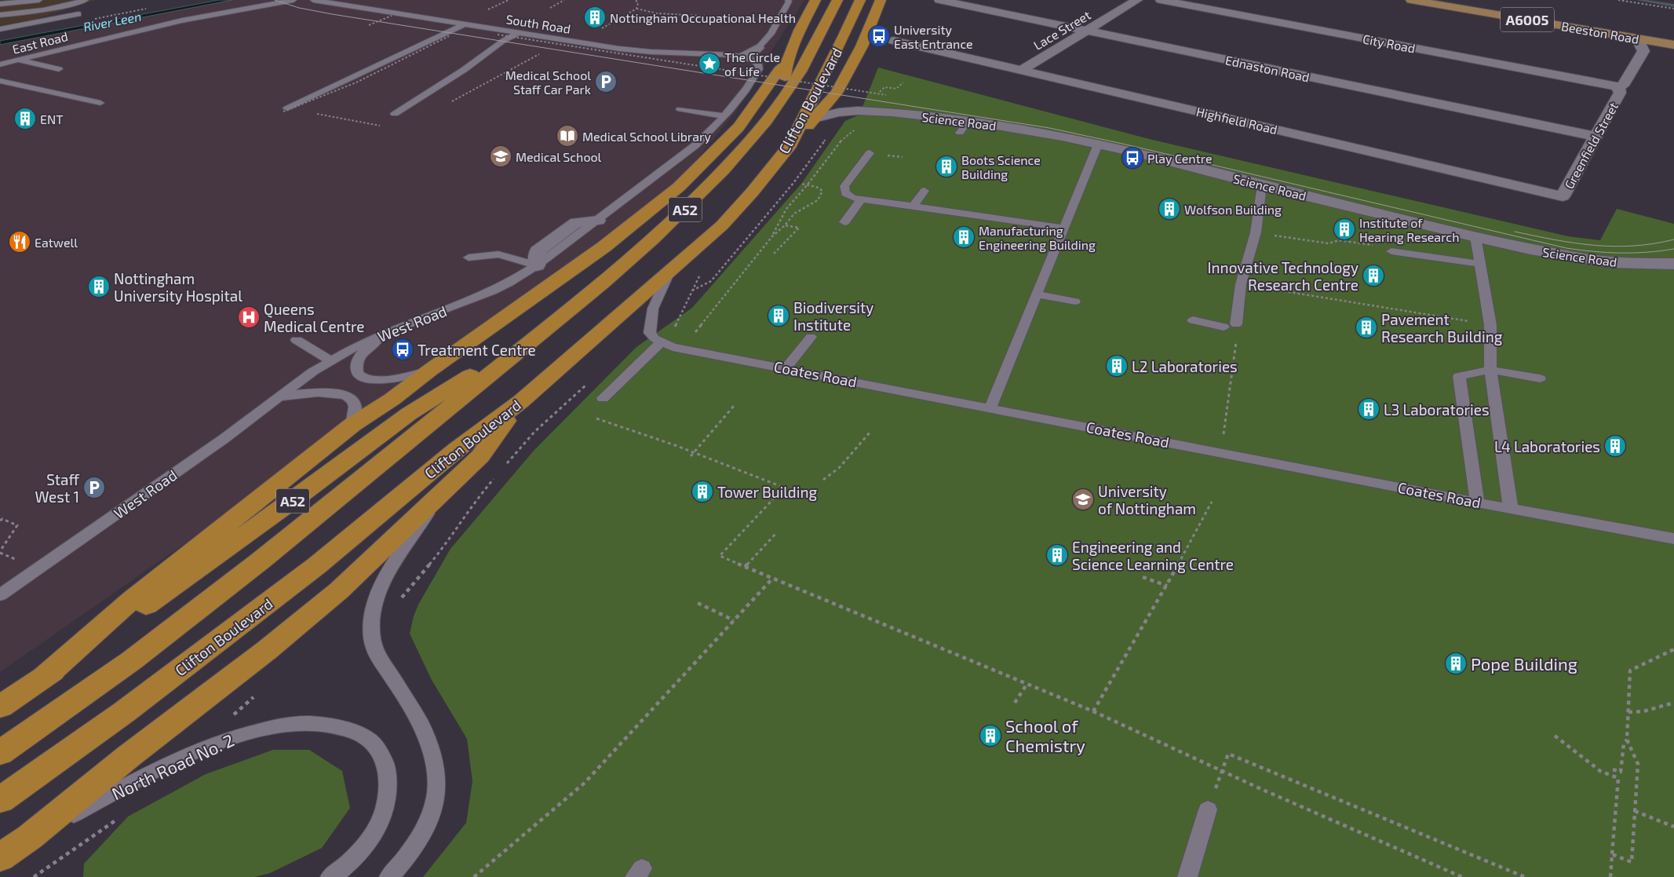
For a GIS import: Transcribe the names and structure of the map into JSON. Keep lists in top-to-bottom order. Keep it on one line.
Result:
{"streets":{"highway":["Clifton Boulevard","A52"],"main road":["A6005","Beeston Road"],"street":["Lace Street","City Road","Ednaston Road","Highfield Road","Science Road","Greenfield Street"],"lane":["South Road","East Road","West Road","Coates Road","North Road No. 2"]},"crossings":[["Lace Street","Ednaston Road"],["Lace Street","Highfield Road"],["Beeston Road","Greenfield Street"],["City Road","Greenfield Street"],["Ednaston Road","Greenfield Street"],["Clifton Boulevard","A52"],["Highfield Road","Greenfield Street"],["A52","North Road No. 2"]],"water":["River Leen"],"places":{"building":["Nottingham Occupational Health","ENT","Boots Science Building","Wolfson Building","Institute of Hearing Research","Manufacturing Engineering Building","Innovative Technology Research Centre","Nottingham University Hospital","Biodiversity Institute","Pavement Research Building","L2 Laboratories","L3 Laboratories","L4 Laboratories","Tower Building","Engineering and Science Learning Centre","Pope Building","School of Chemistry"],"bus stop":["University East Entrance","Play Centre","Treatment Centre"],"place":["The Circle of Life"],"parking":["Medical School Staff Car Park","Staff West 1"],"library":["Medical School Library"],"school or university":["Medical School","University of Nottingham"],"restaurant":["Eatwell"],"hospital":["Queens Medical Centre"]}}
